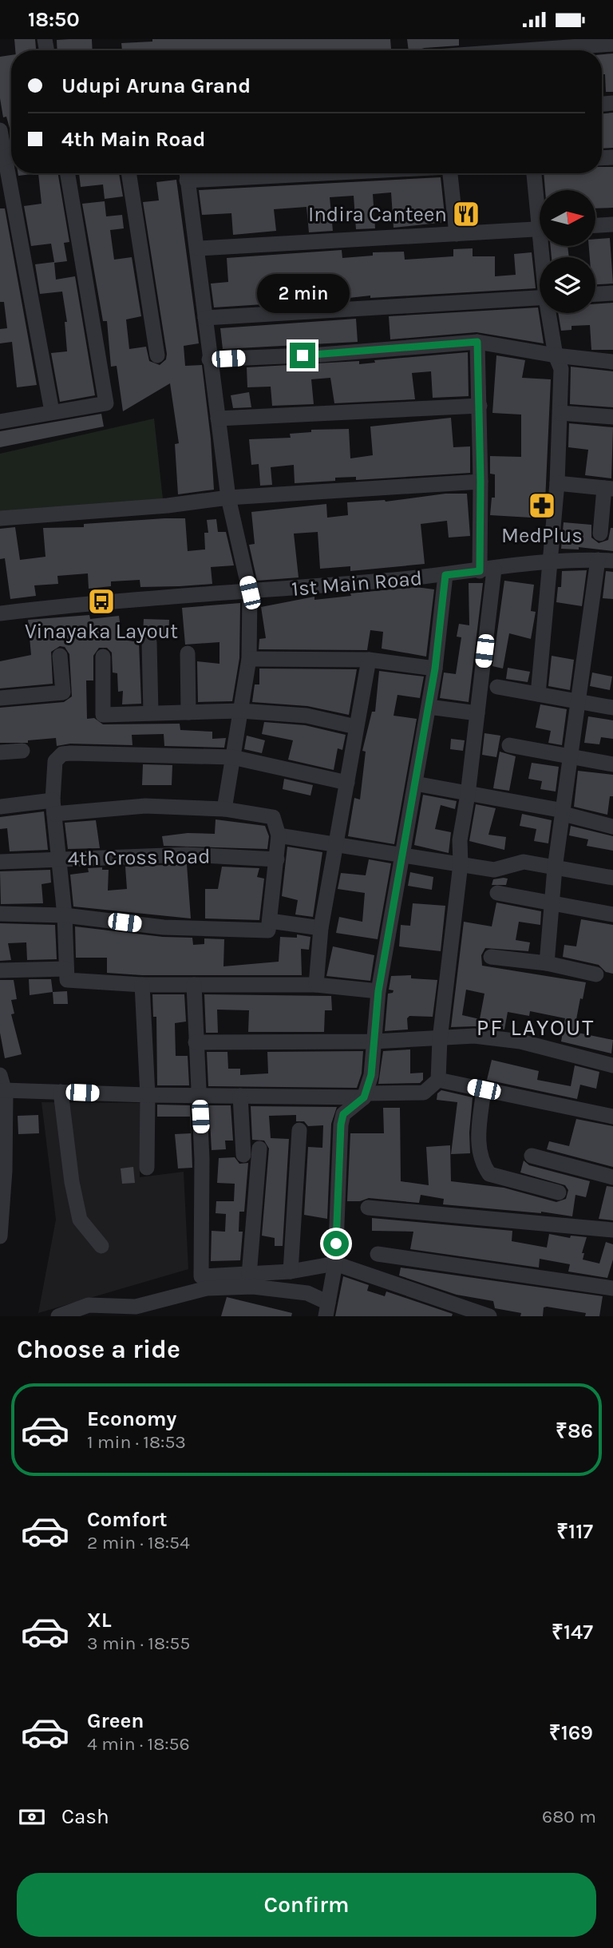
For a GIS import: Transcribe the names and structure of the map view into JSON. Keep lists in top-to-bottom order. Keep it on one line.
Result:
{"streets":{"street":["1st Main Road","4th Cross Road"]},"districts":["PF LAYOUT"],"places":{"restaurant":["Indira Canteen"],"pharmacy":["MedPlus"],"bus stop":["Vinayaka Layout"]},"north":"right","page":{"status":"18:50","banner":["Udupi Aruna Grand","4th Main Road"],"bubble":"2 min","heading":"Choose a ride","list":[{"name":"Economy","note":"1 min · 18:53","value":"₹86"},{"name":"Comfort","note":"2 min · 18:54","value":"₹117"},{"name":"XL","note":"3 min · 18:55","value":"₹147"},{"name":"Green","note":"4 min · 18:56","value":"₹169"}],"pay":["Cash","680 m"],"buttons":"Confirm"}}
